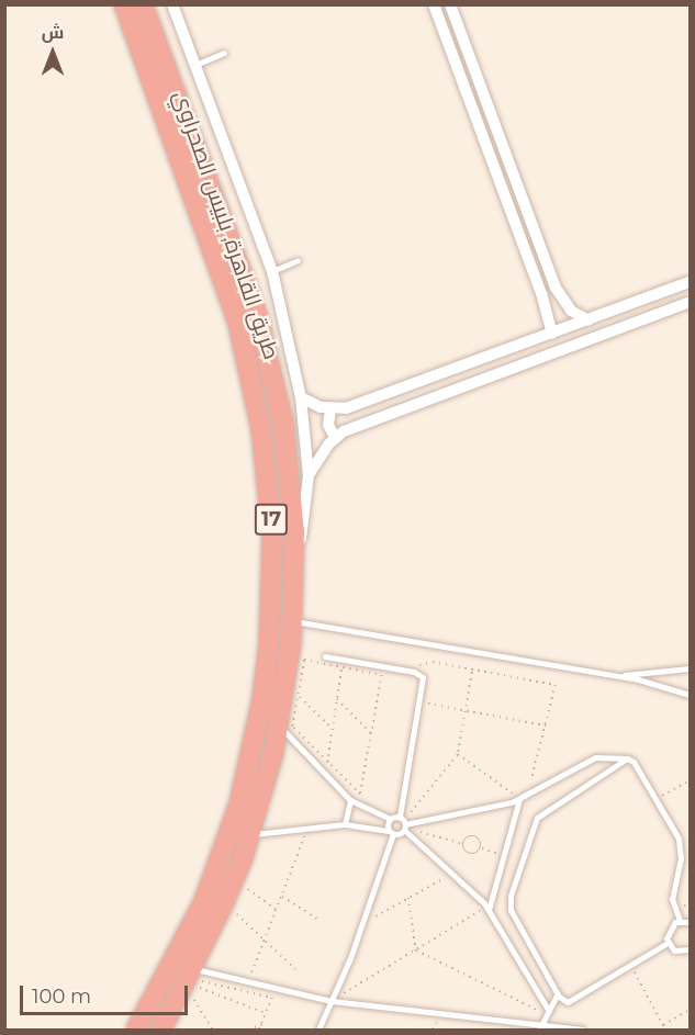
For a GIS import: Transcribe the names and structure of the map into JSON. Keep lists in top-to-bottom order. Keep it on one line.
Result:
{"streets":{"highway":["طريق القاهرة, بلبيس الصحراوي","17"]},"scale_bar":"100 m","north":"top"}
